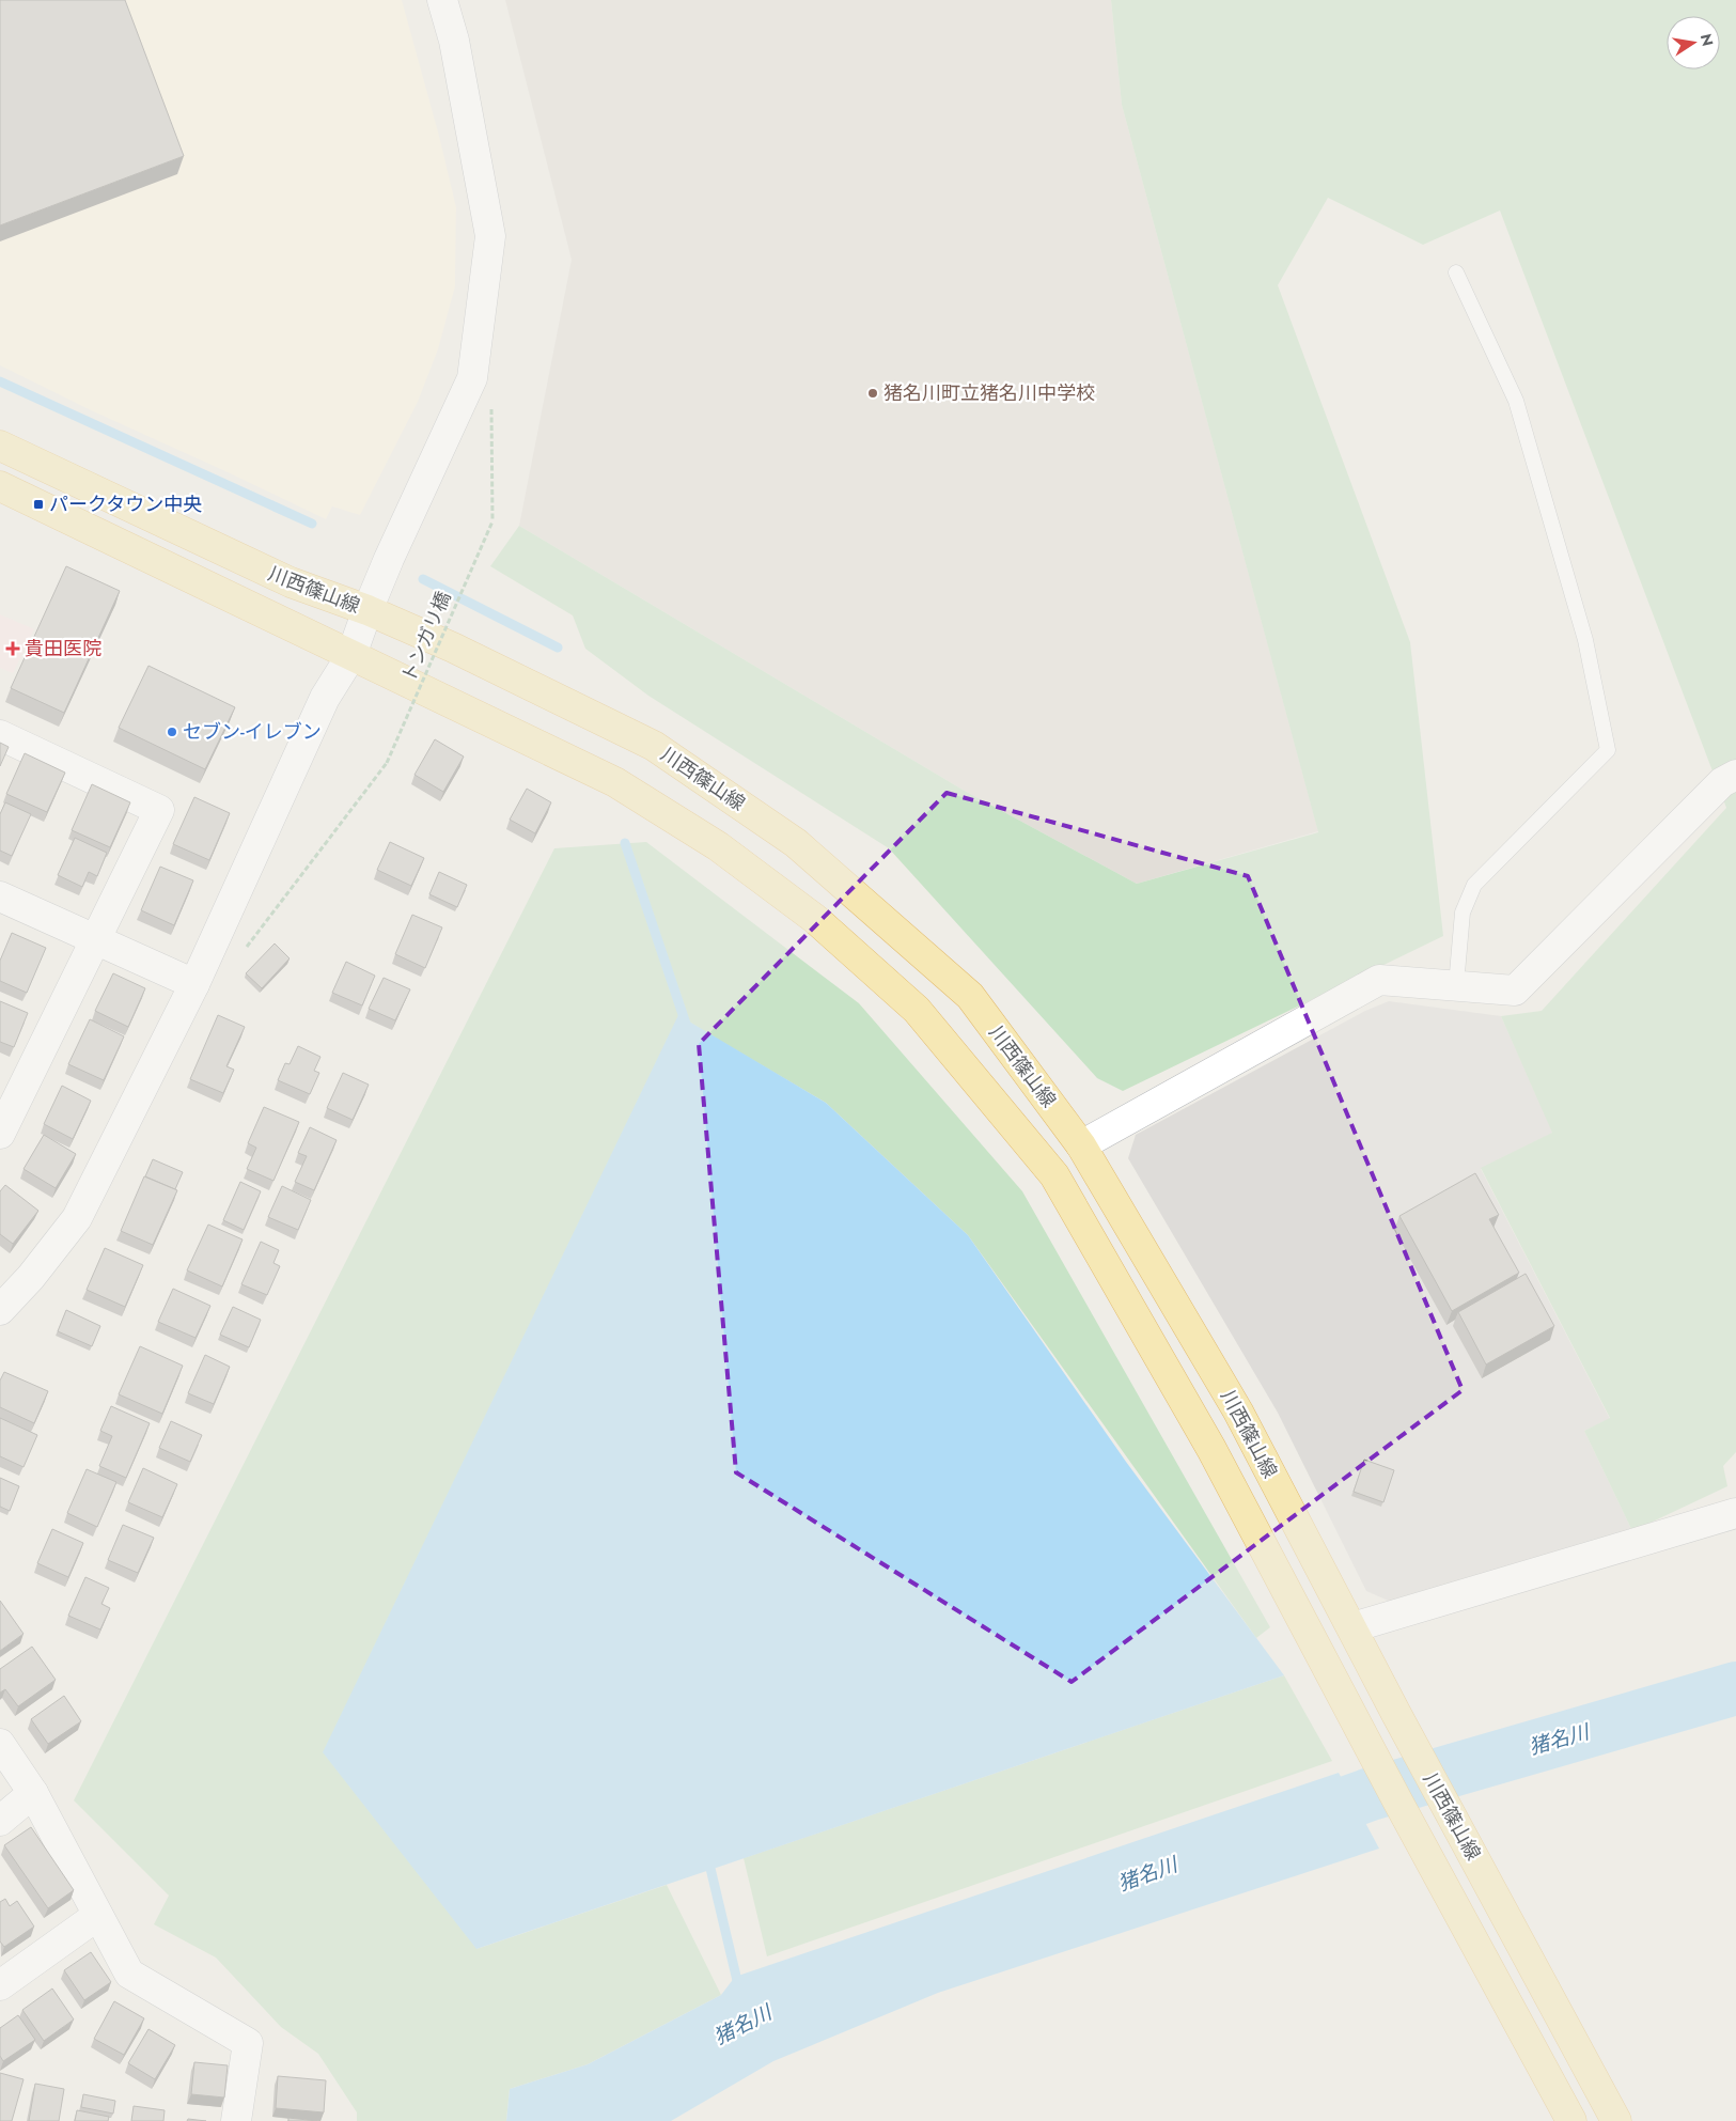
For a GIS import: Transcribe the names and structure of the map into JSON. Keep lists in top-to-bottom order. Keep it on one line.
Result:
{"streets":{"main road":["川西篠山線"],"path":["トンガリ橋"]},"water":["猪名川"],"places":{"other":["猪名川町立猪名川中学校","セブン-イレブン"],"transit":["パークタウン中央"],"health":["貴田医院"]},"north":"right"}
